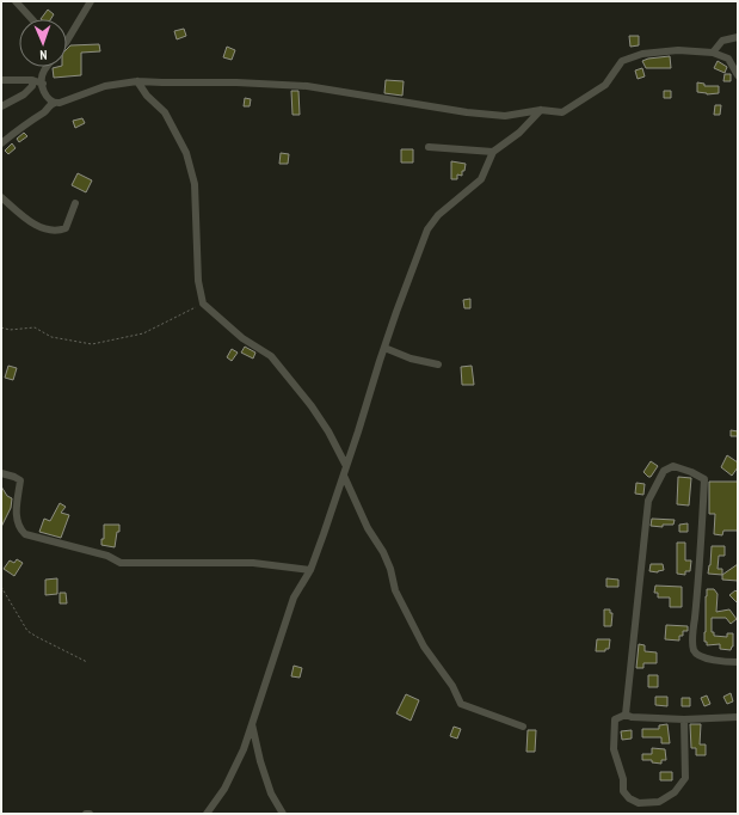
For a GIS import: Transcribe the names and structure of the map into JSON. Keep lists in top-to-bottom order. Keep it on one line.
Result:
{"north":"bottom"}
